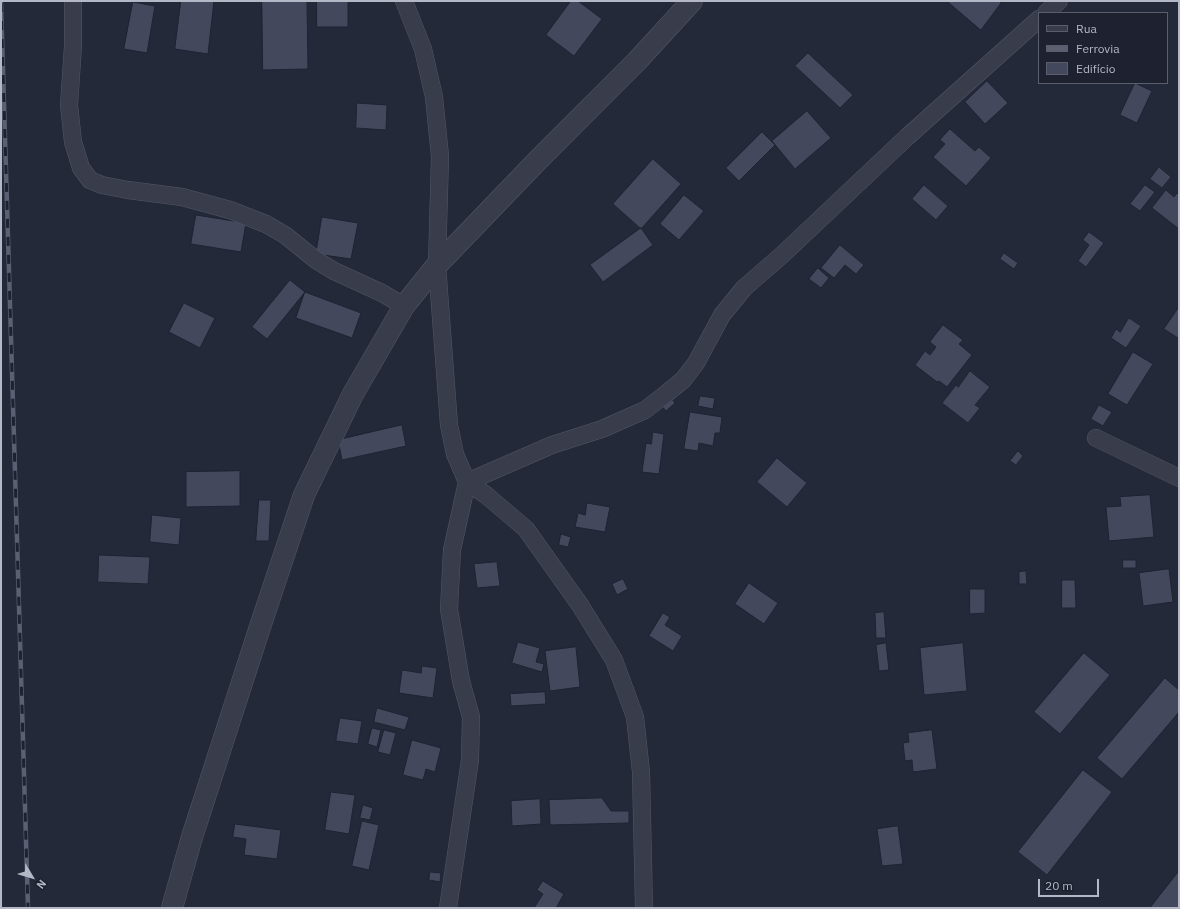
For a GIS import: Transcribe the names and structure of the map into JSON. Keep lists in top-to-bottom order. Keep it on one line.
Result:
{"legend":["Rua","Ferrovia","Edifício"],"scale_bar":"20 m","north":"bottom right"}
